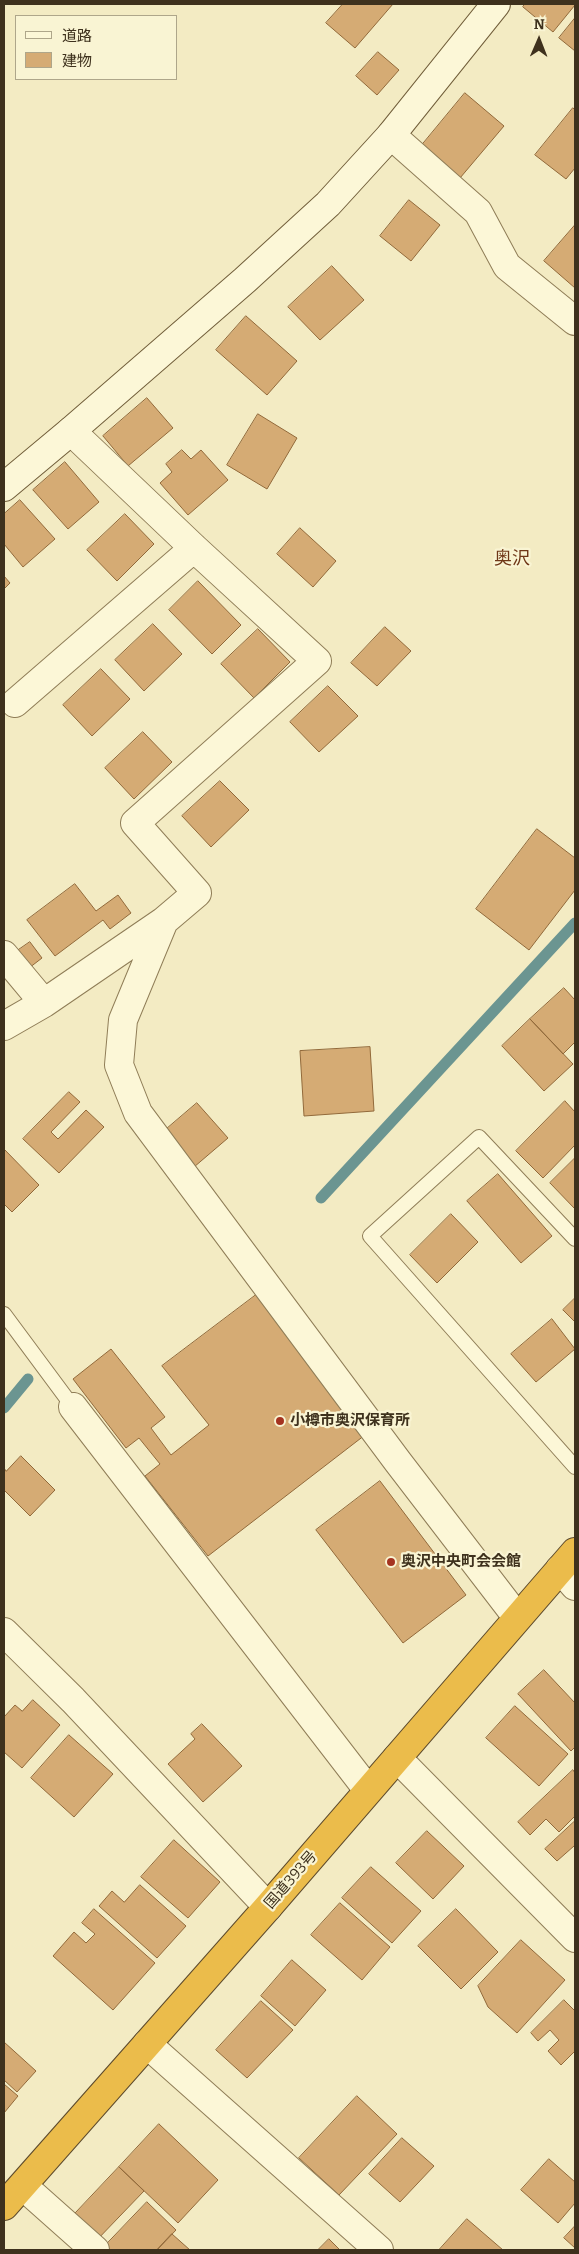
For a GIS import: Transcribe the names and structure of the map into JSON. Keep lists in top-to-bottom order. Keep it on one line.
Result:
{"streets":{"highway":["国道393号"]},"districts":["奥沢"],"places":["小樽市奥沢保育所","奥沢中央町会会館"],"legend":["道路","建物"],"north":"top"}
